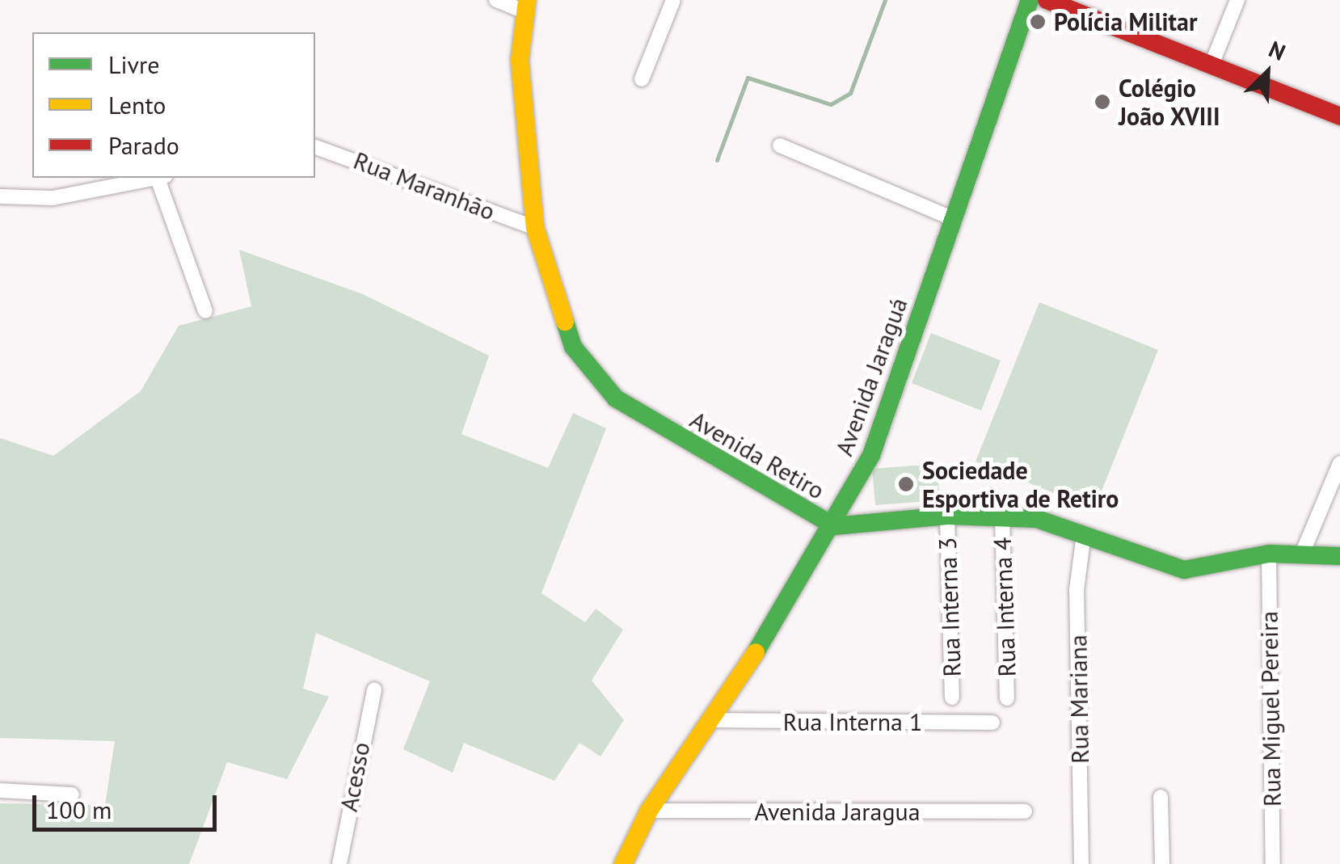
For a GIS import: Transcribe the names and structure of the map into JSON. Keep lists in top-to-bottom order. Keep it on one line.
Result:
{"streets":{"street":["Rua Maranhão","Avenida Jaraguá","Avenida Retiro","Rua Interna 3","Rua Interna 4","Rua Mariana","Rua Miguel Pereira","Rua Interna 1","Acesso","Avenida Jaragua"]},"crossings":[["Rua Maranhão","Avenida Retiro"],["Avenida Jaraguá","Avenida Retiro"],["Avenida Jaraguá","Rua Interna 1"],["Avenida Jaraguá","Avenida Jaragua"],["Avenida Retiro","Rua Interna 3"],["Avenida Retiro","Rua Interna 4"],["Avenida Retiro","Rua Mariana"],["Avenida Retiro","Rua Miguel Pereira"]],"places":["Polícia Militar","Colégio João XVIII","Sociedade Esportiva de Retiro"],"legend":["Livre","Lento","Parado"],"scale_bar":"100 m","north":"top right"}
